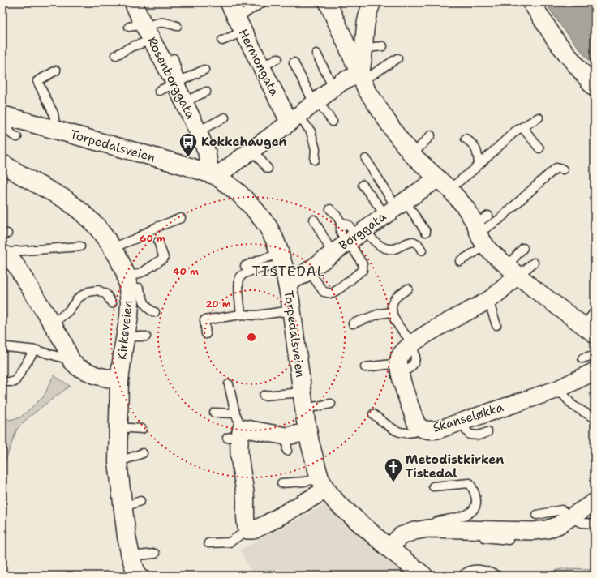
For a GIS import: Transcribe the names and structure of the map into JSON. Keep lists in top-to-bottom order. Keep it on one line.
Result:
{"streets":{"street":["Hermongata","Rosenborggata","Torpedalsveien","Borggata","Kirkeveien","Skanseløkka"]},"crossings":[["Rosenborggata","Torpedalsveien"],["Torpedalsveien","Borggata"]],"districts":["TISTEDAL"],"places":{"bus stop":["Kokkehaugen"],"church":["Metodistkirken Tistedal"]},"rings":["60 m","40 m","20 m"]}
